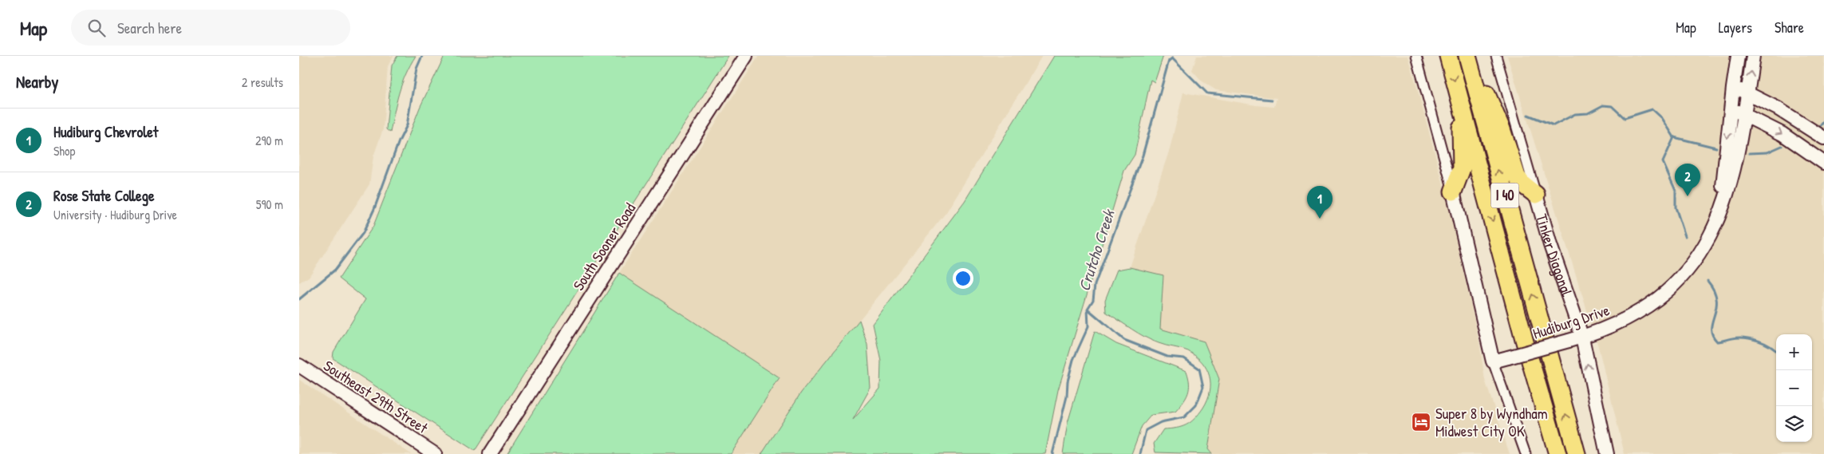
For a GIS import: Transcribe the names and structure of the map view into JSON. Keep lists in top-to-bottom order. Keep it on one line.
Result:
{"streets":{"highway":["I 40","Tinker Diagonal"],"street":["South Sooner Road","Hudiburg Drive","Southeast 29th Street"]},"crossings":[["Tinker Diagonal","Hudiburg Drive"]],"water":["Crutcho Creek"],"places":{"hotel":["Super 8 by Wyndham Midwest City OK"]},"page":{"header":"Map","search":"Search here","nav":["Map","Layers","Share"],"heading":["Nearby","2 results"],"list":[{"mark":"1","name":"Hudiburg Chevrolet","note":"Shop","value":"290 m"},{"mark":"2","name":"Rose State College","note":"University · Hudiburg Drive","value":"590 m"}],"pins":["2","1"],"map_buttons":["+","−"]}}
